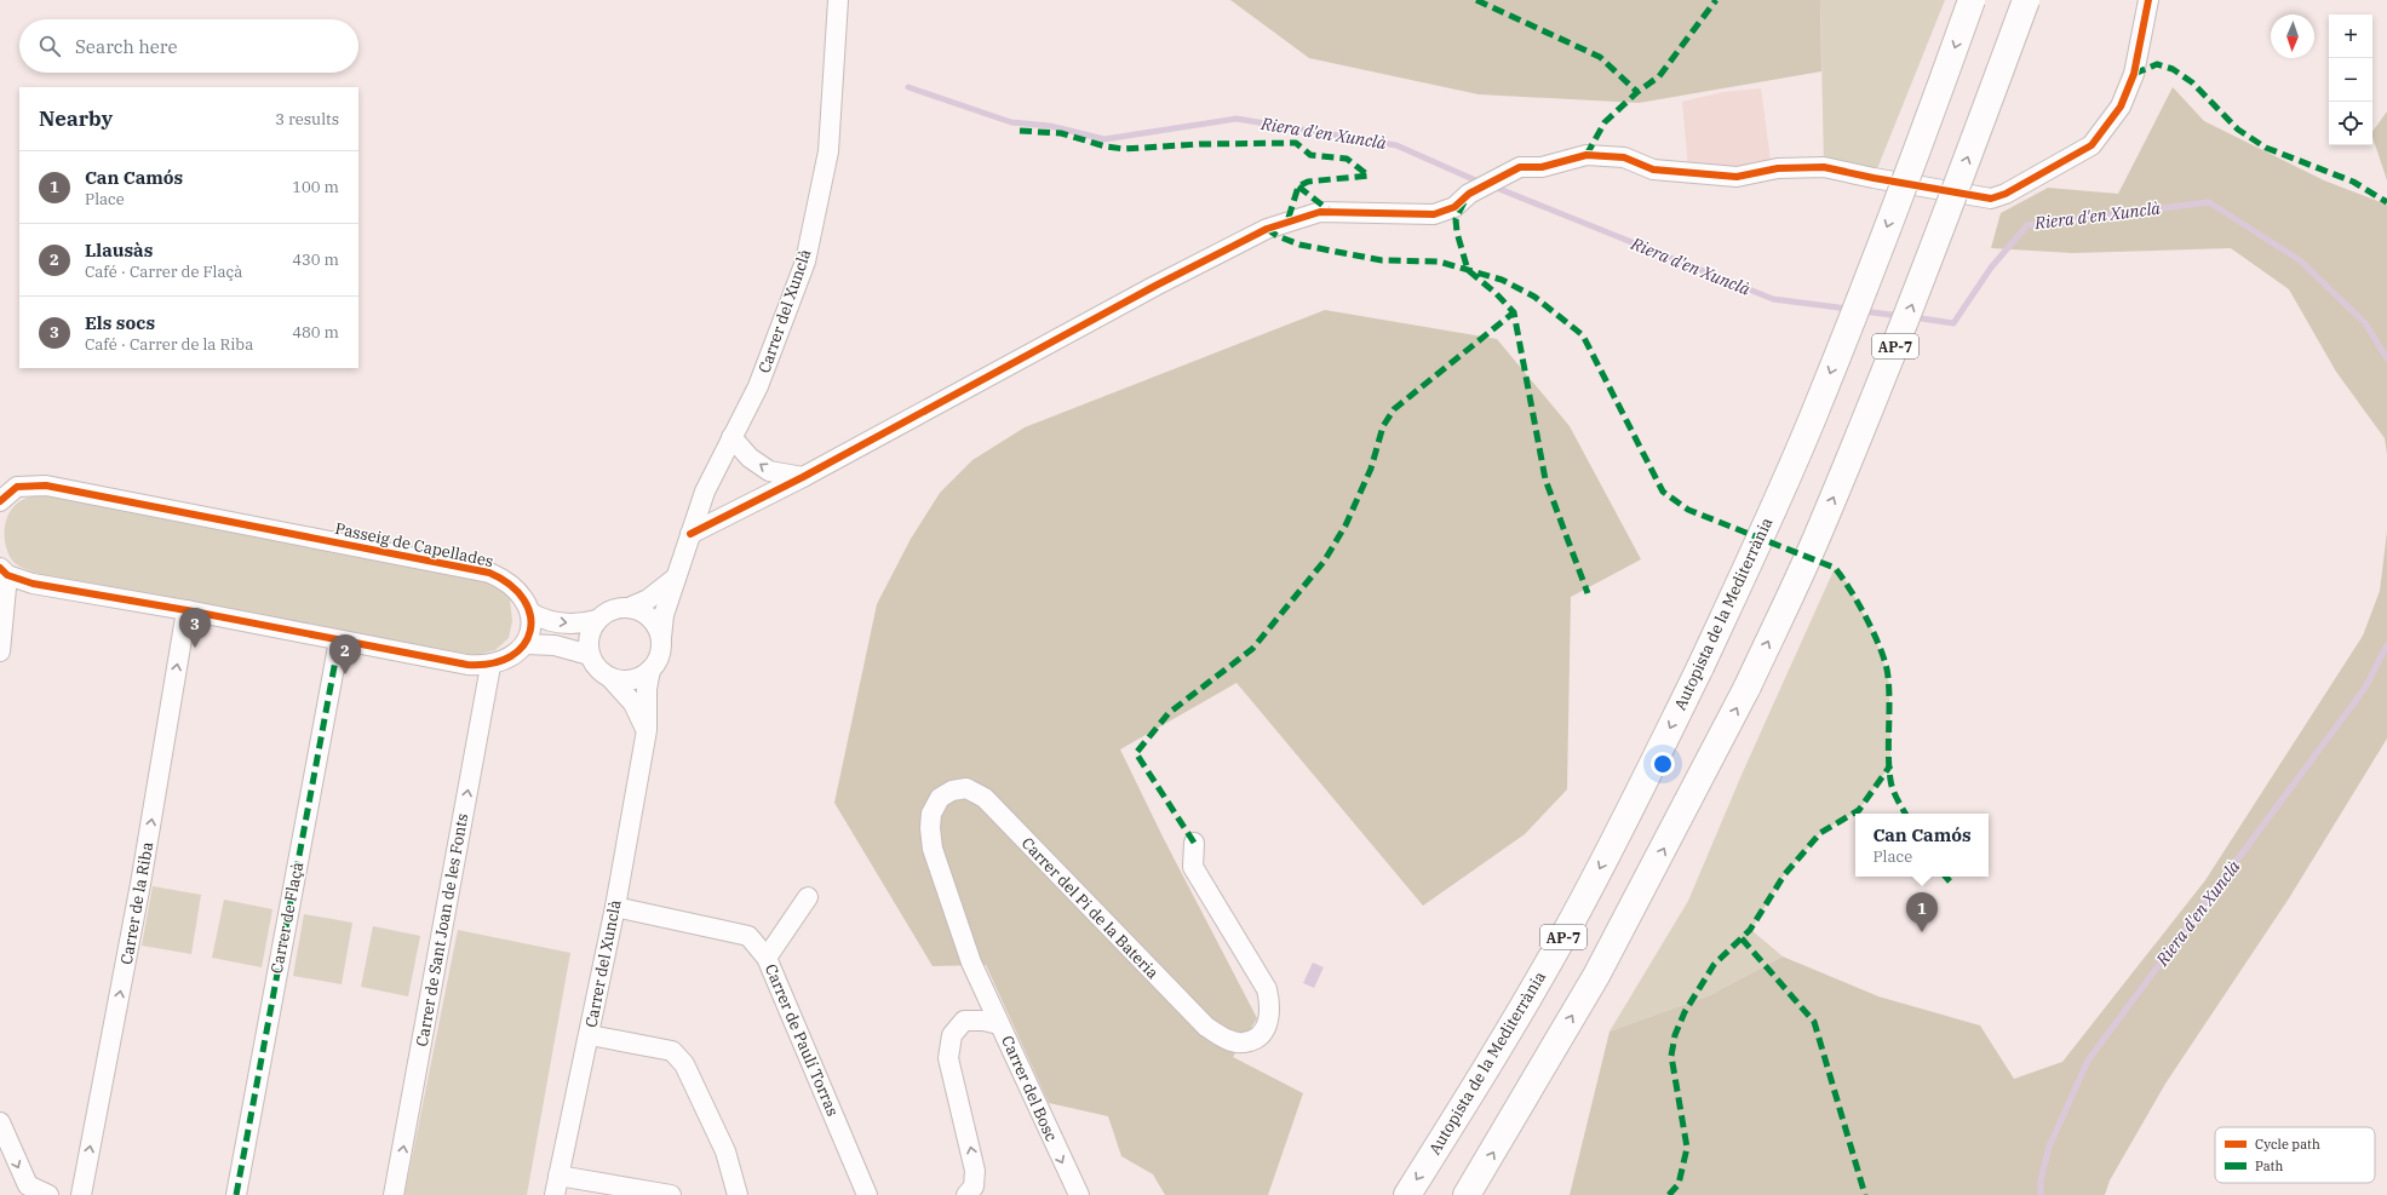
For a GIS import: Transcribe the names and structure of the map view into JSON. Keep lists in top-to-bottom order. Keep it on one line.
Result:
{"streets":{"highway":["AP-7","Autopista de la Mediterrània"],"street":["Carrer del Xunclà","Passeig de Capellades","Carrer de la Riba","Carrer del Pi de la Bateria","Carrer de Flaçà","Carrer de Sant Joan de les Fonts","Carrer de Paulí Torras","Carrer del Bosc"]},"crossings":[["Carrer del Xunclà","Carrer de Paulí Torras"],["Carrer del Pi de la Bateria","Carrer del Bosc"]],"one_way":["Carrer de la Riba","Carrer de Sant Joan de les Fonts"],"water":["Riera d'en Xunclà"],"legend":["Cycle path","Path"],"north":"bottom","page":{"map_buttons":["+","−"],"search":"Search here","heading":["Nearby","3 results"],"list":[{"mark":"1","name":"Can Camós","note":"Place","value":"100 m"},{"mark":"2","name":"Llausàs","note":"Café · Carrer de Flaçà","value":"430 m"},{"mark":"3","name":"Els socs","note":"Café · Carrer de la Riba","value":"480 m"}],"pins":["3","2","1"],"popup":["Can Camós","Place"]}}
